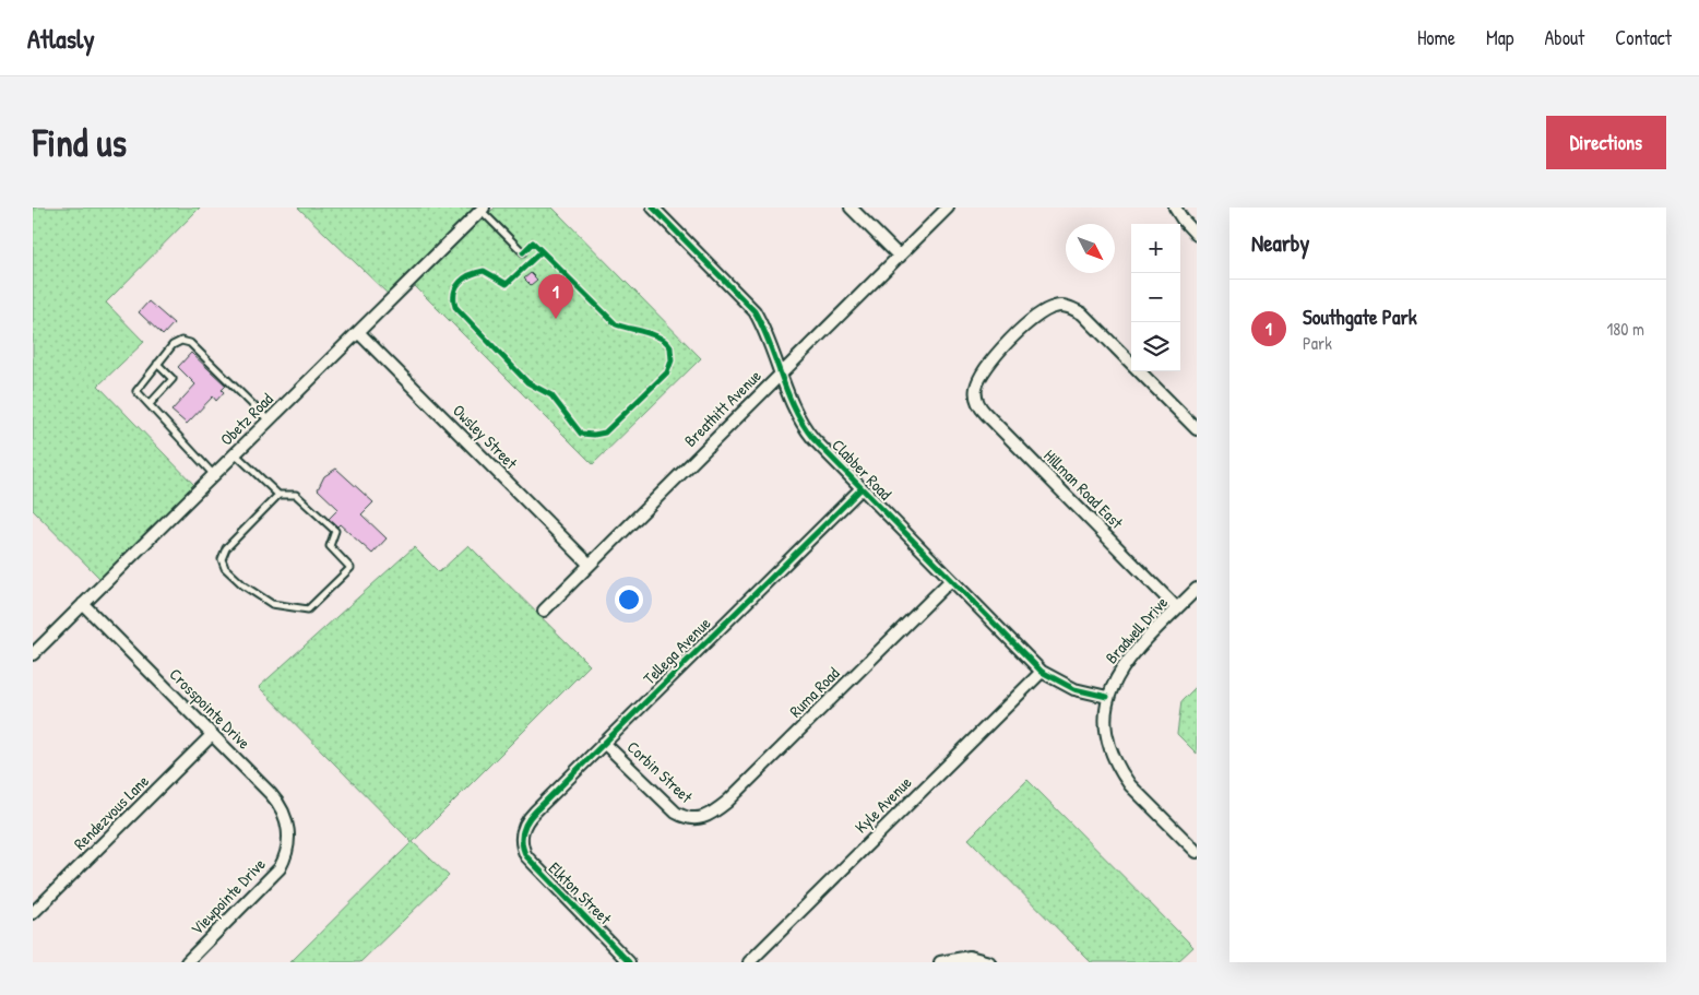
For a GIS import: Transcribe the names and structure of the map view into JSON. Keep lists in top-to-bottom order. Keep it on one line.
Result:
{"streets":{"street":["Breathitt Avenue","Obetz Road","Owsley Street","Clabber Road","Hillman Road East","Bradwell Drive","Tellega Avenue","Ruma Road","Crosspointe Drive","Corbin Street","Kyle Avenue","Rendezvous Lane","Elkton Street","Viewpointe Drive"]},"crossings":[["Breathitt Avenue","Owsley Street"],["Breathitt Avenue","Clabber Road"],["Obetz Road","Owsley Street"],["Obetz Road","Crosspointe Drive"],["Clabber Road","Bradwell Drive"],["Clabber Road","Tellega Avenue"],["Clabber Road","Ruma Road"],["Clabber Road","Kyle Avenue"],["Hillman Road East","Bradwell Drive"],["Tellega Avenue","Corbin Street"],["Tellega Avenue","Elkton Street"],["Ruma Road","Corbin Street"],["Crosspointe Drive","Rendezvous Lane"],["Crosspointe Drive","Viewpointe Drive"]],"north":"bottom right","page":{"header":"Atlasly","nav":["Home","Map","About","Contact"],"buttons":"Directions","title":"Find us","heading":"Nearby","map_buttons":["+","−"],"pins":"1","list":[{"mark":"1","name":"Southgate Park","note":"Park","value":"180 m"}]}}
